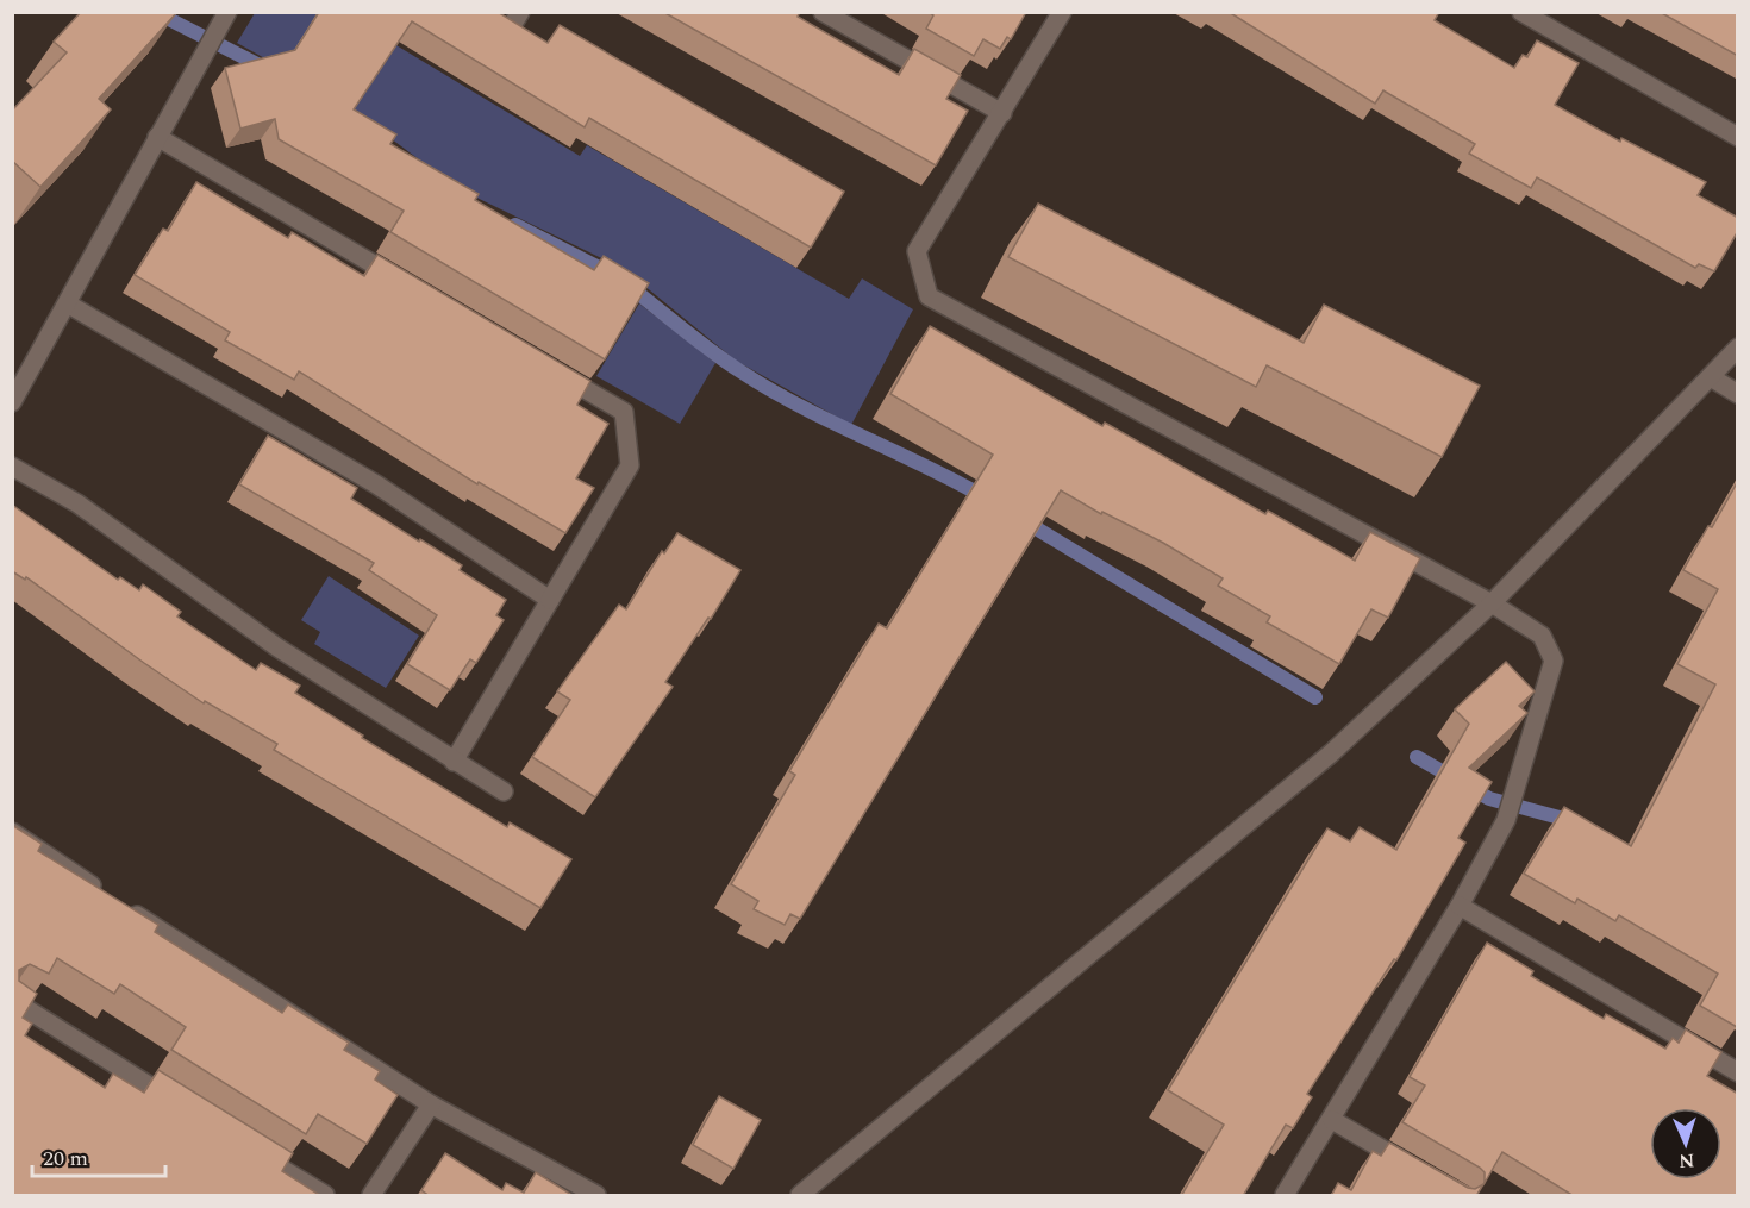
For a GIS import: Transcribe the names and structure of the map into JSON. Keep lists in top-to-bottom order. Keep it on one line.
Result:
{"scale_bar":"20 m","north":"bottom"}
